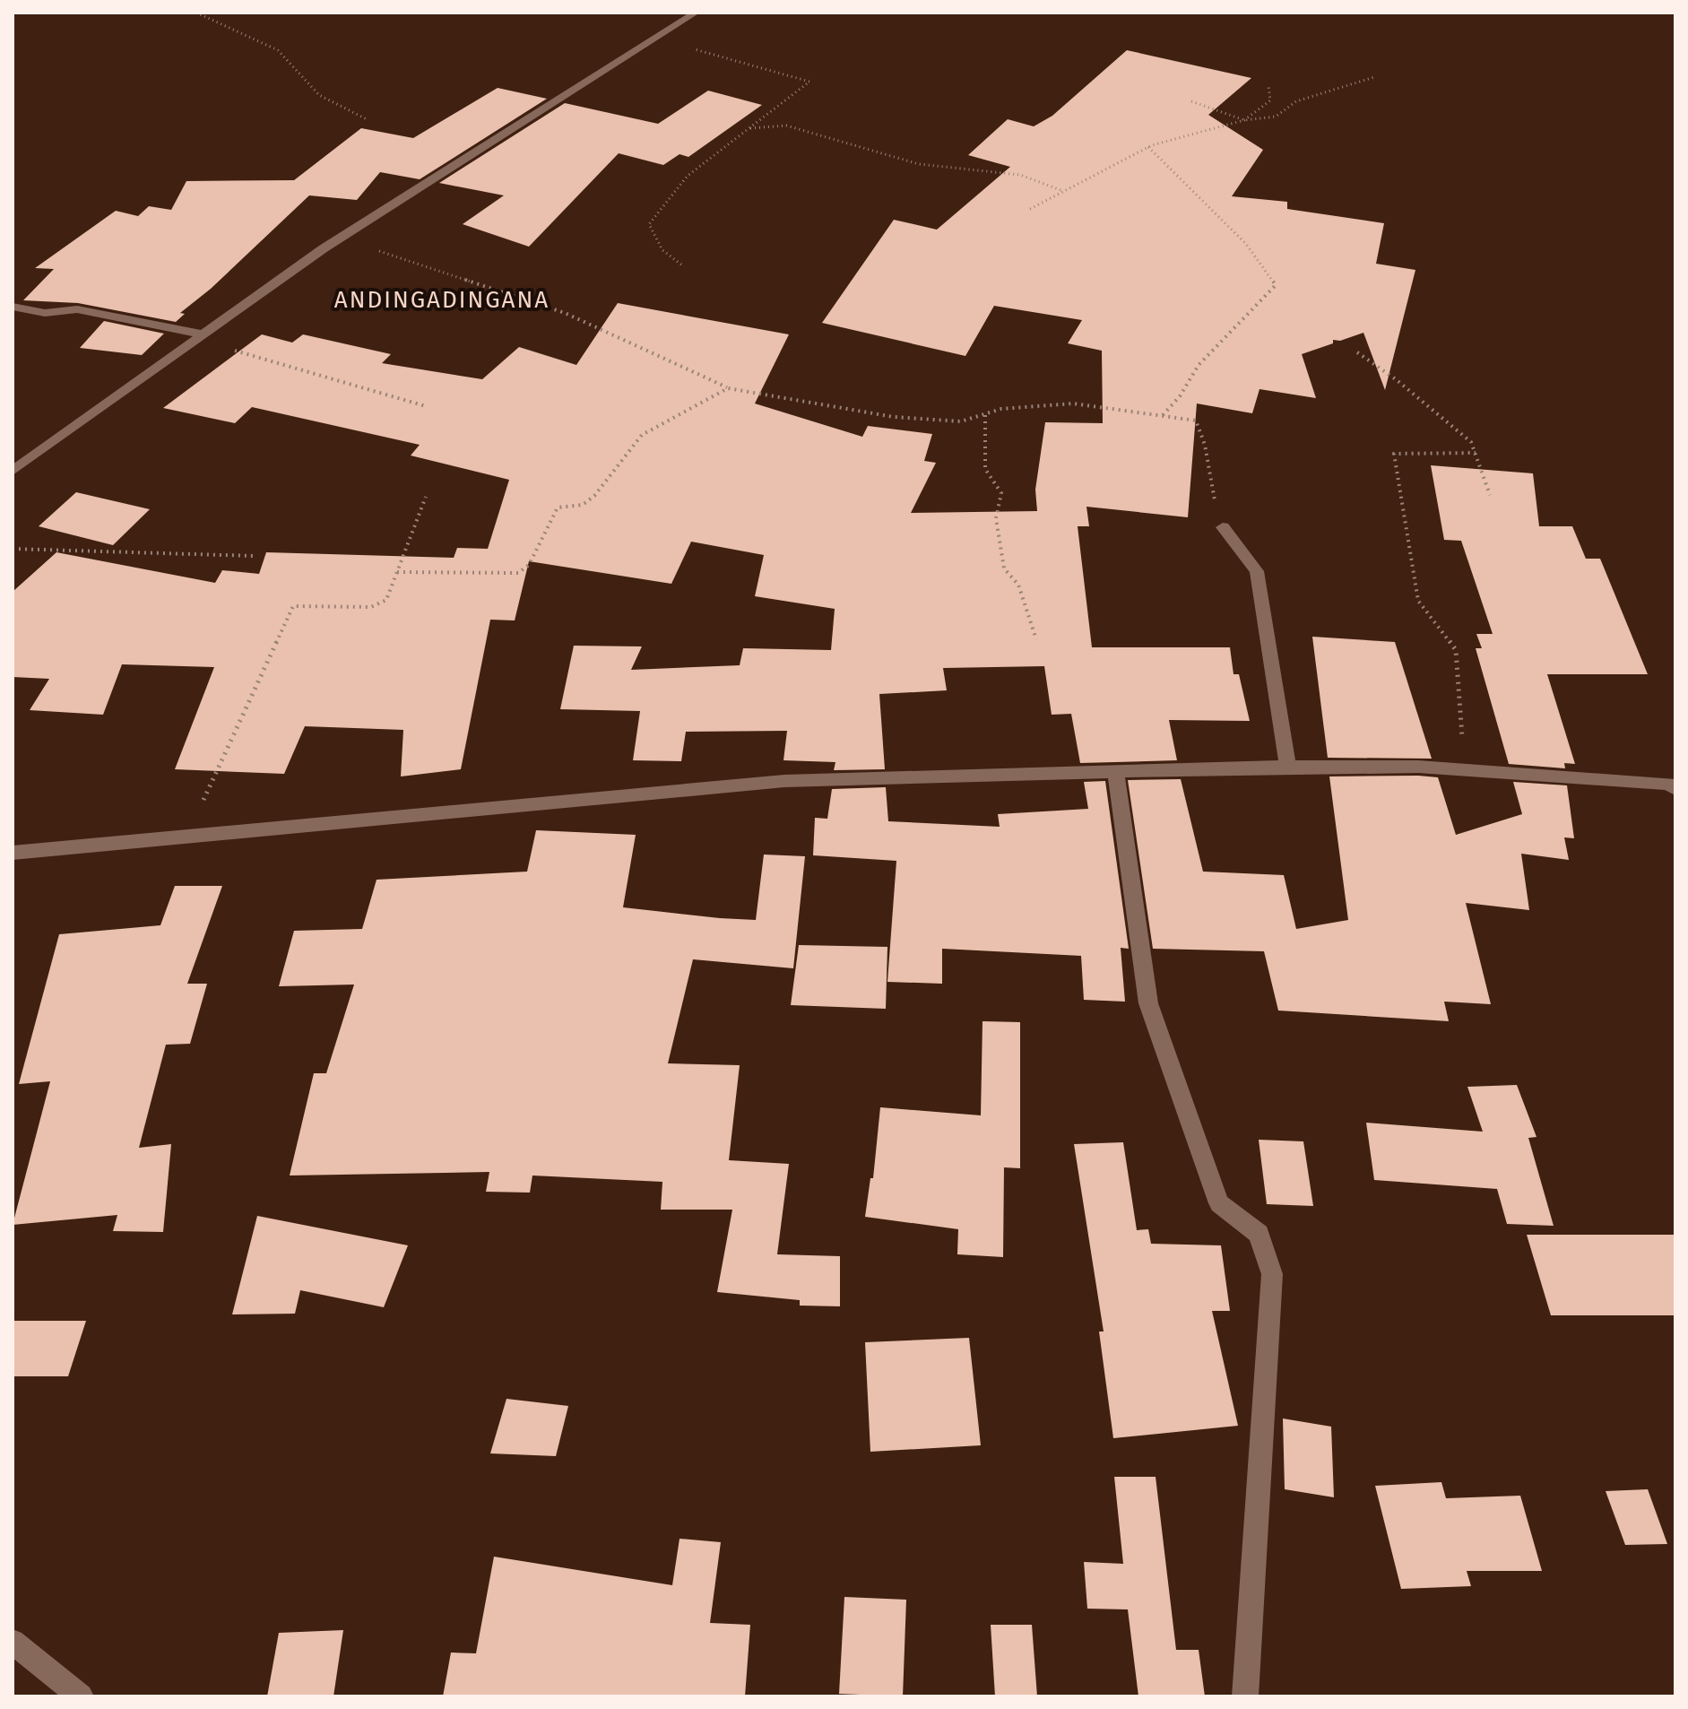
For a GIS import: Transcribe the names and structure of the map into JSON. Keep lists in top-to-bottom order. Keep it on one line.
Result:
{"districts":["ANDINGADINGANA"]}
